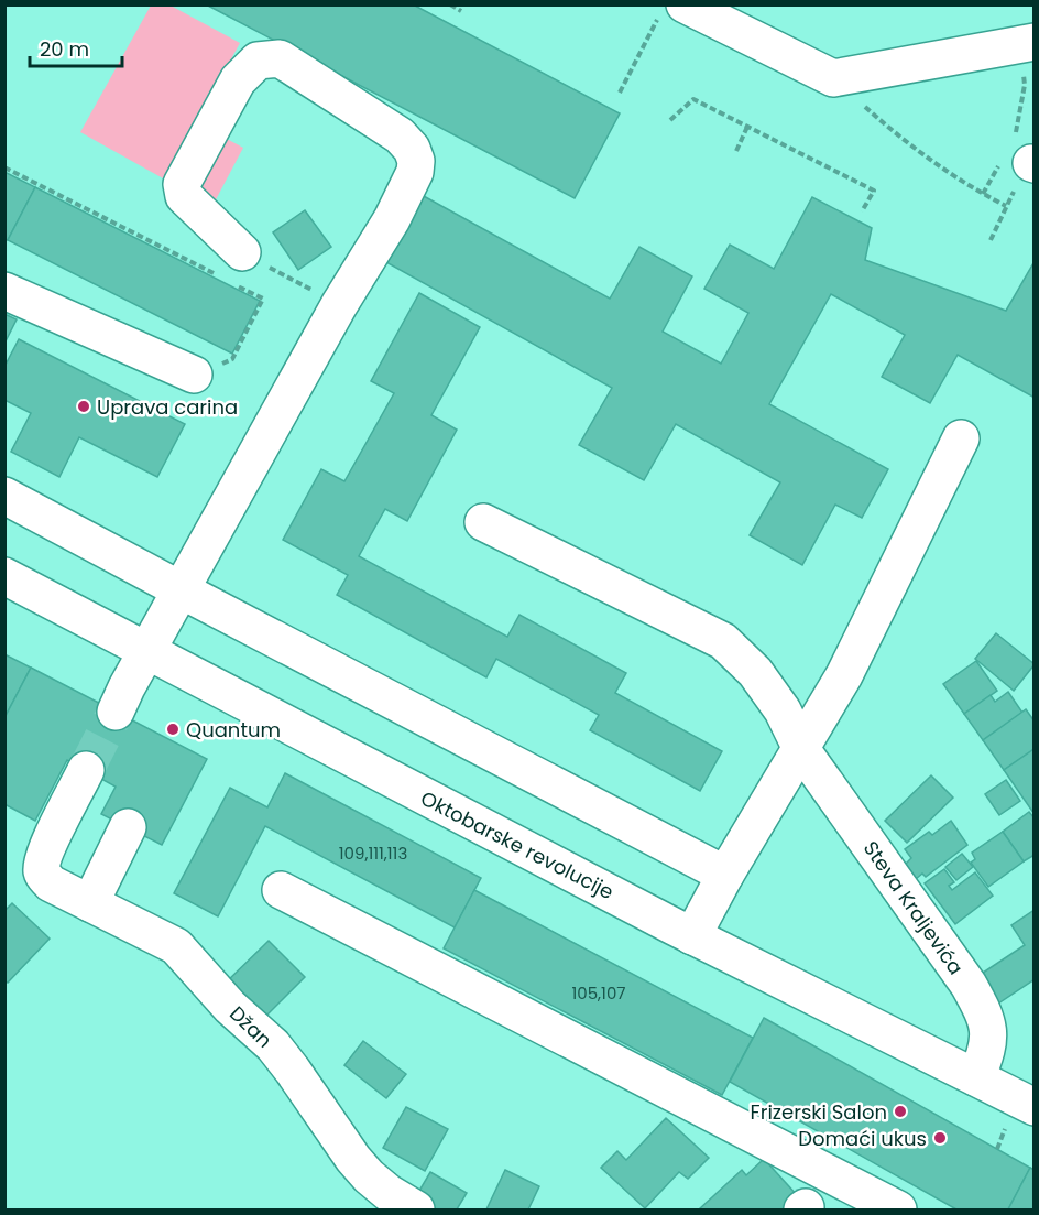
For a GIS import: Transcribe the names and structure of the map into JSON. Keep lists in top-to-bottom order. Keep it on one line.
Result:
{"streets":{"street":["Oktobarske revolucije","Steva Kraljevića","Džan"]},"crossings":[["Oktobarske revolucije","Steva Kraljevića"]],"places":["Uprava carina","Quantum","Frizerski Salon","Domaći ukus"],"house_numbers":["109,111,113","105,107"],"scale_bar":"20 m"}
